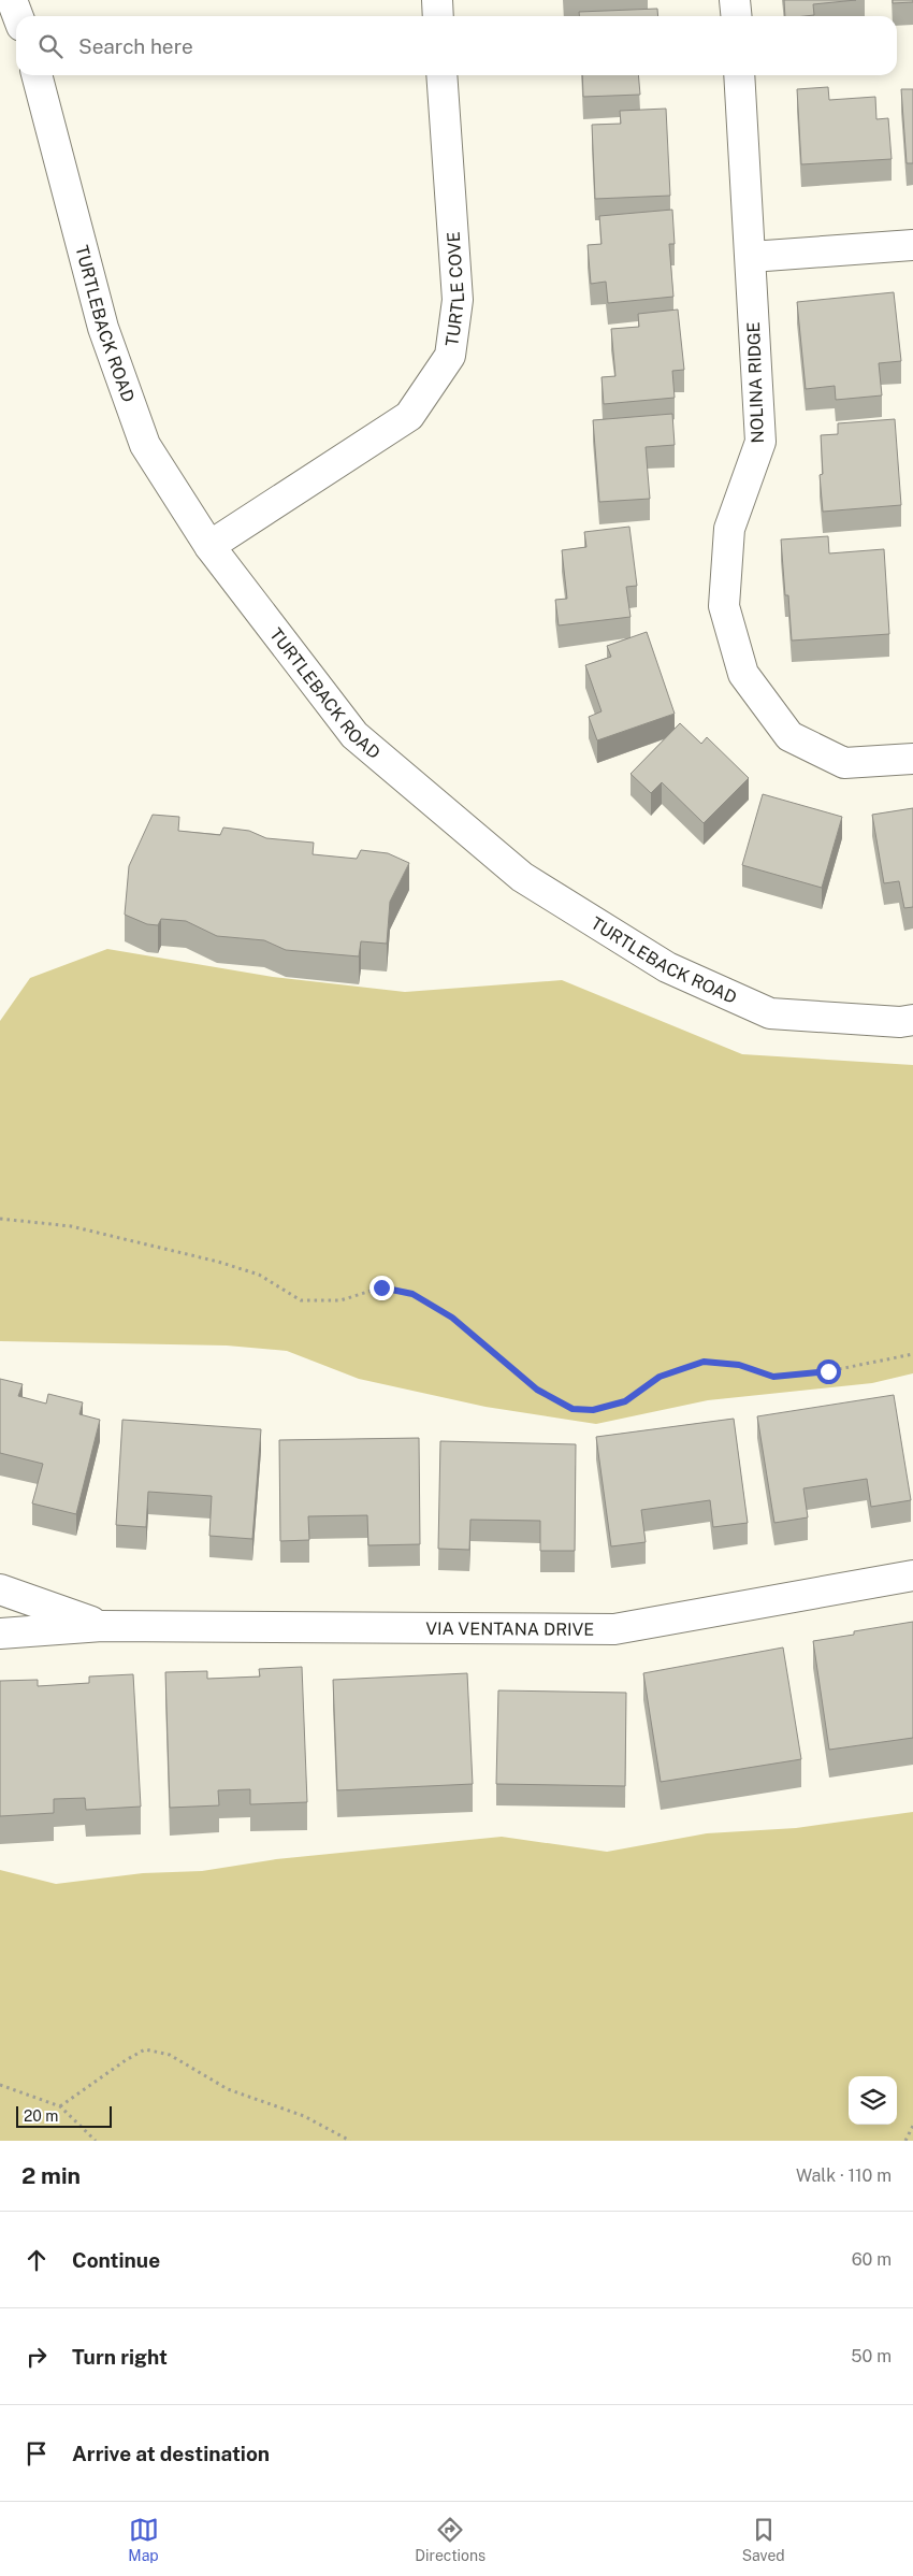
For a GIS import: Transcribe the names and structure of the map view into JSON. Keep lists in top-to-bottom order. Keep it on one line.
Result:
{"streets":{"street":["TURTLE COVE","TURTLEBACK ROAD","NOLINA RIDGE","VIA VENTANA DRIVE"]},"crossings":[["TURTLE COVE","TURTLEBACK ROAD"]],"scale_bar":"20 m","page":{"search":"Search here","scale":"20 m","heading":["2 min","Walk · 110 m"],"list":[["Continue","60 m"],["Turn right","50 m"],"Arrive at destination"],"nav":["Map","Directions","Saved"]}}
